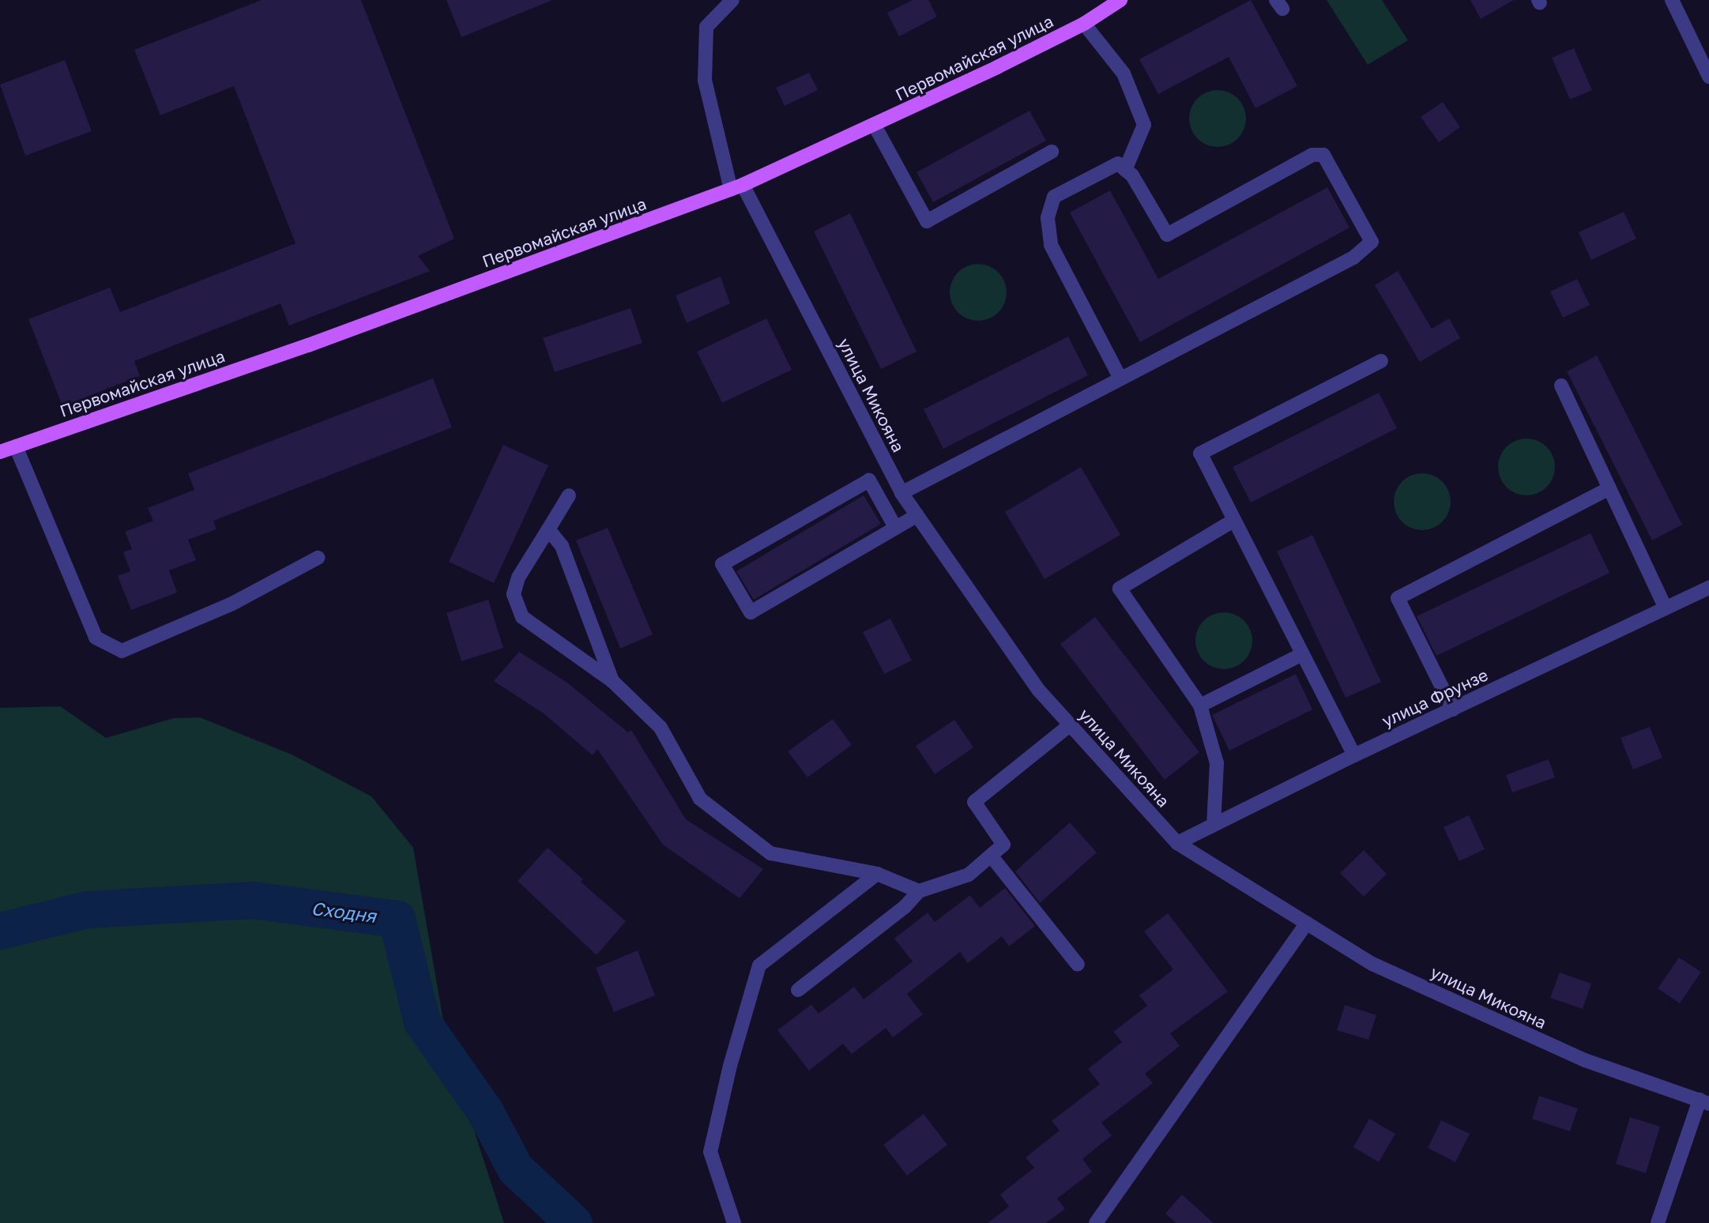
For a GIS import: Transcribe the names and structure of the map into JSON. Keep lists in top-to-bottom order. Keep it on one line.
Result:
{"streets":{"main road":["Первомайская улица"],"street":["улица Микояна","улица Фрунзе"]},"crossings":[["Первомайская улица","улица Микояна"],["улица Микояна","улица Фрунзе"]],"water":["Сходня"]}
